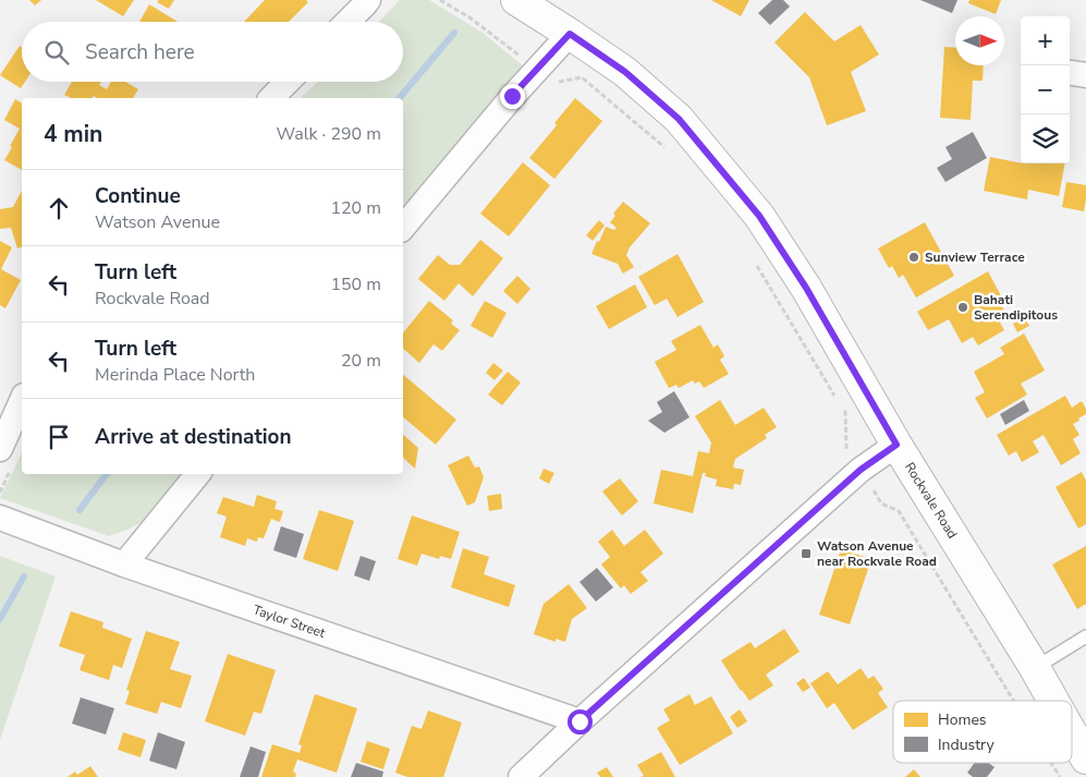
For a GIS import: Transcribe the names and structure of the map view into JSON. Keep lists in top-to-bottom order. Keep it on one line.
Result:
{"streets":{"street":["Rockvale Road","Taylor Street"]},"places":{"other":["Sunview Terrace","Bahati Serendipitous"],"transit":["Watson Avenue near Rockvale Road"]},"legend":["Homes","Industry"],"north":"right","page":{"map_buttons":["+","−"],"search":"Search here","heading":["4 min","Walk · 290 m"],"list":[["Continue","Watson Avenue","120 m"],["Turn left","Rockvale Road","150 m"],["Turn left","Merinda Place North","20 m"],"Arrive at destination"]}}
